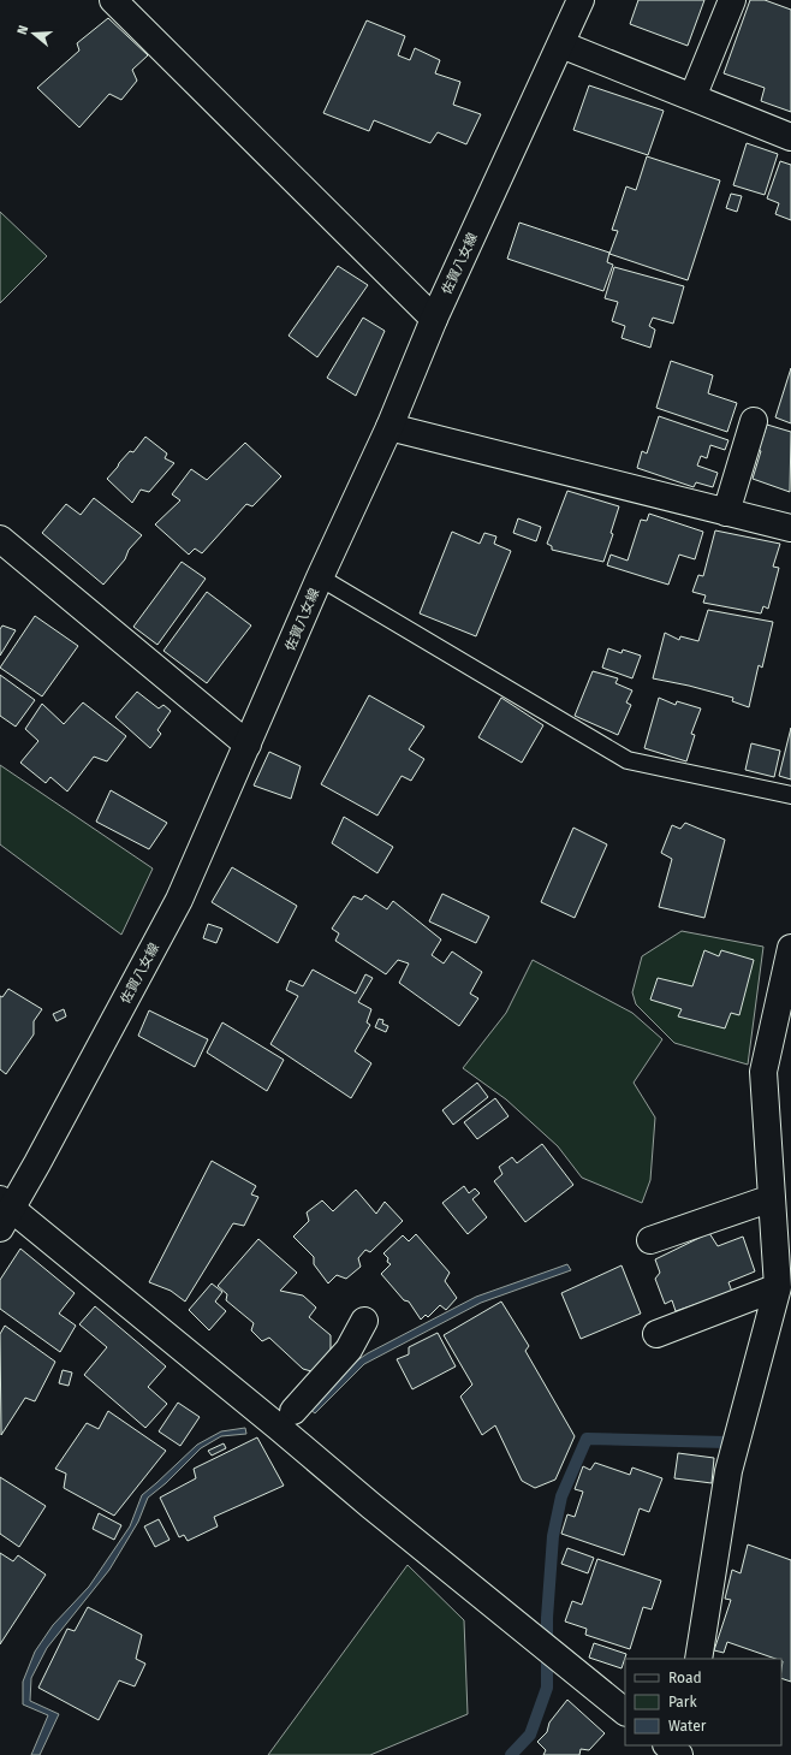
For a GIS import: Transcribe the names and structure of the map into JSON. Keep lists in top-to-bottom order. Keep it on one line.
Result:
{"streets":{"street":["佐賀八女線"]},"legend":["Road","Park","Water"],"north":"left"}
